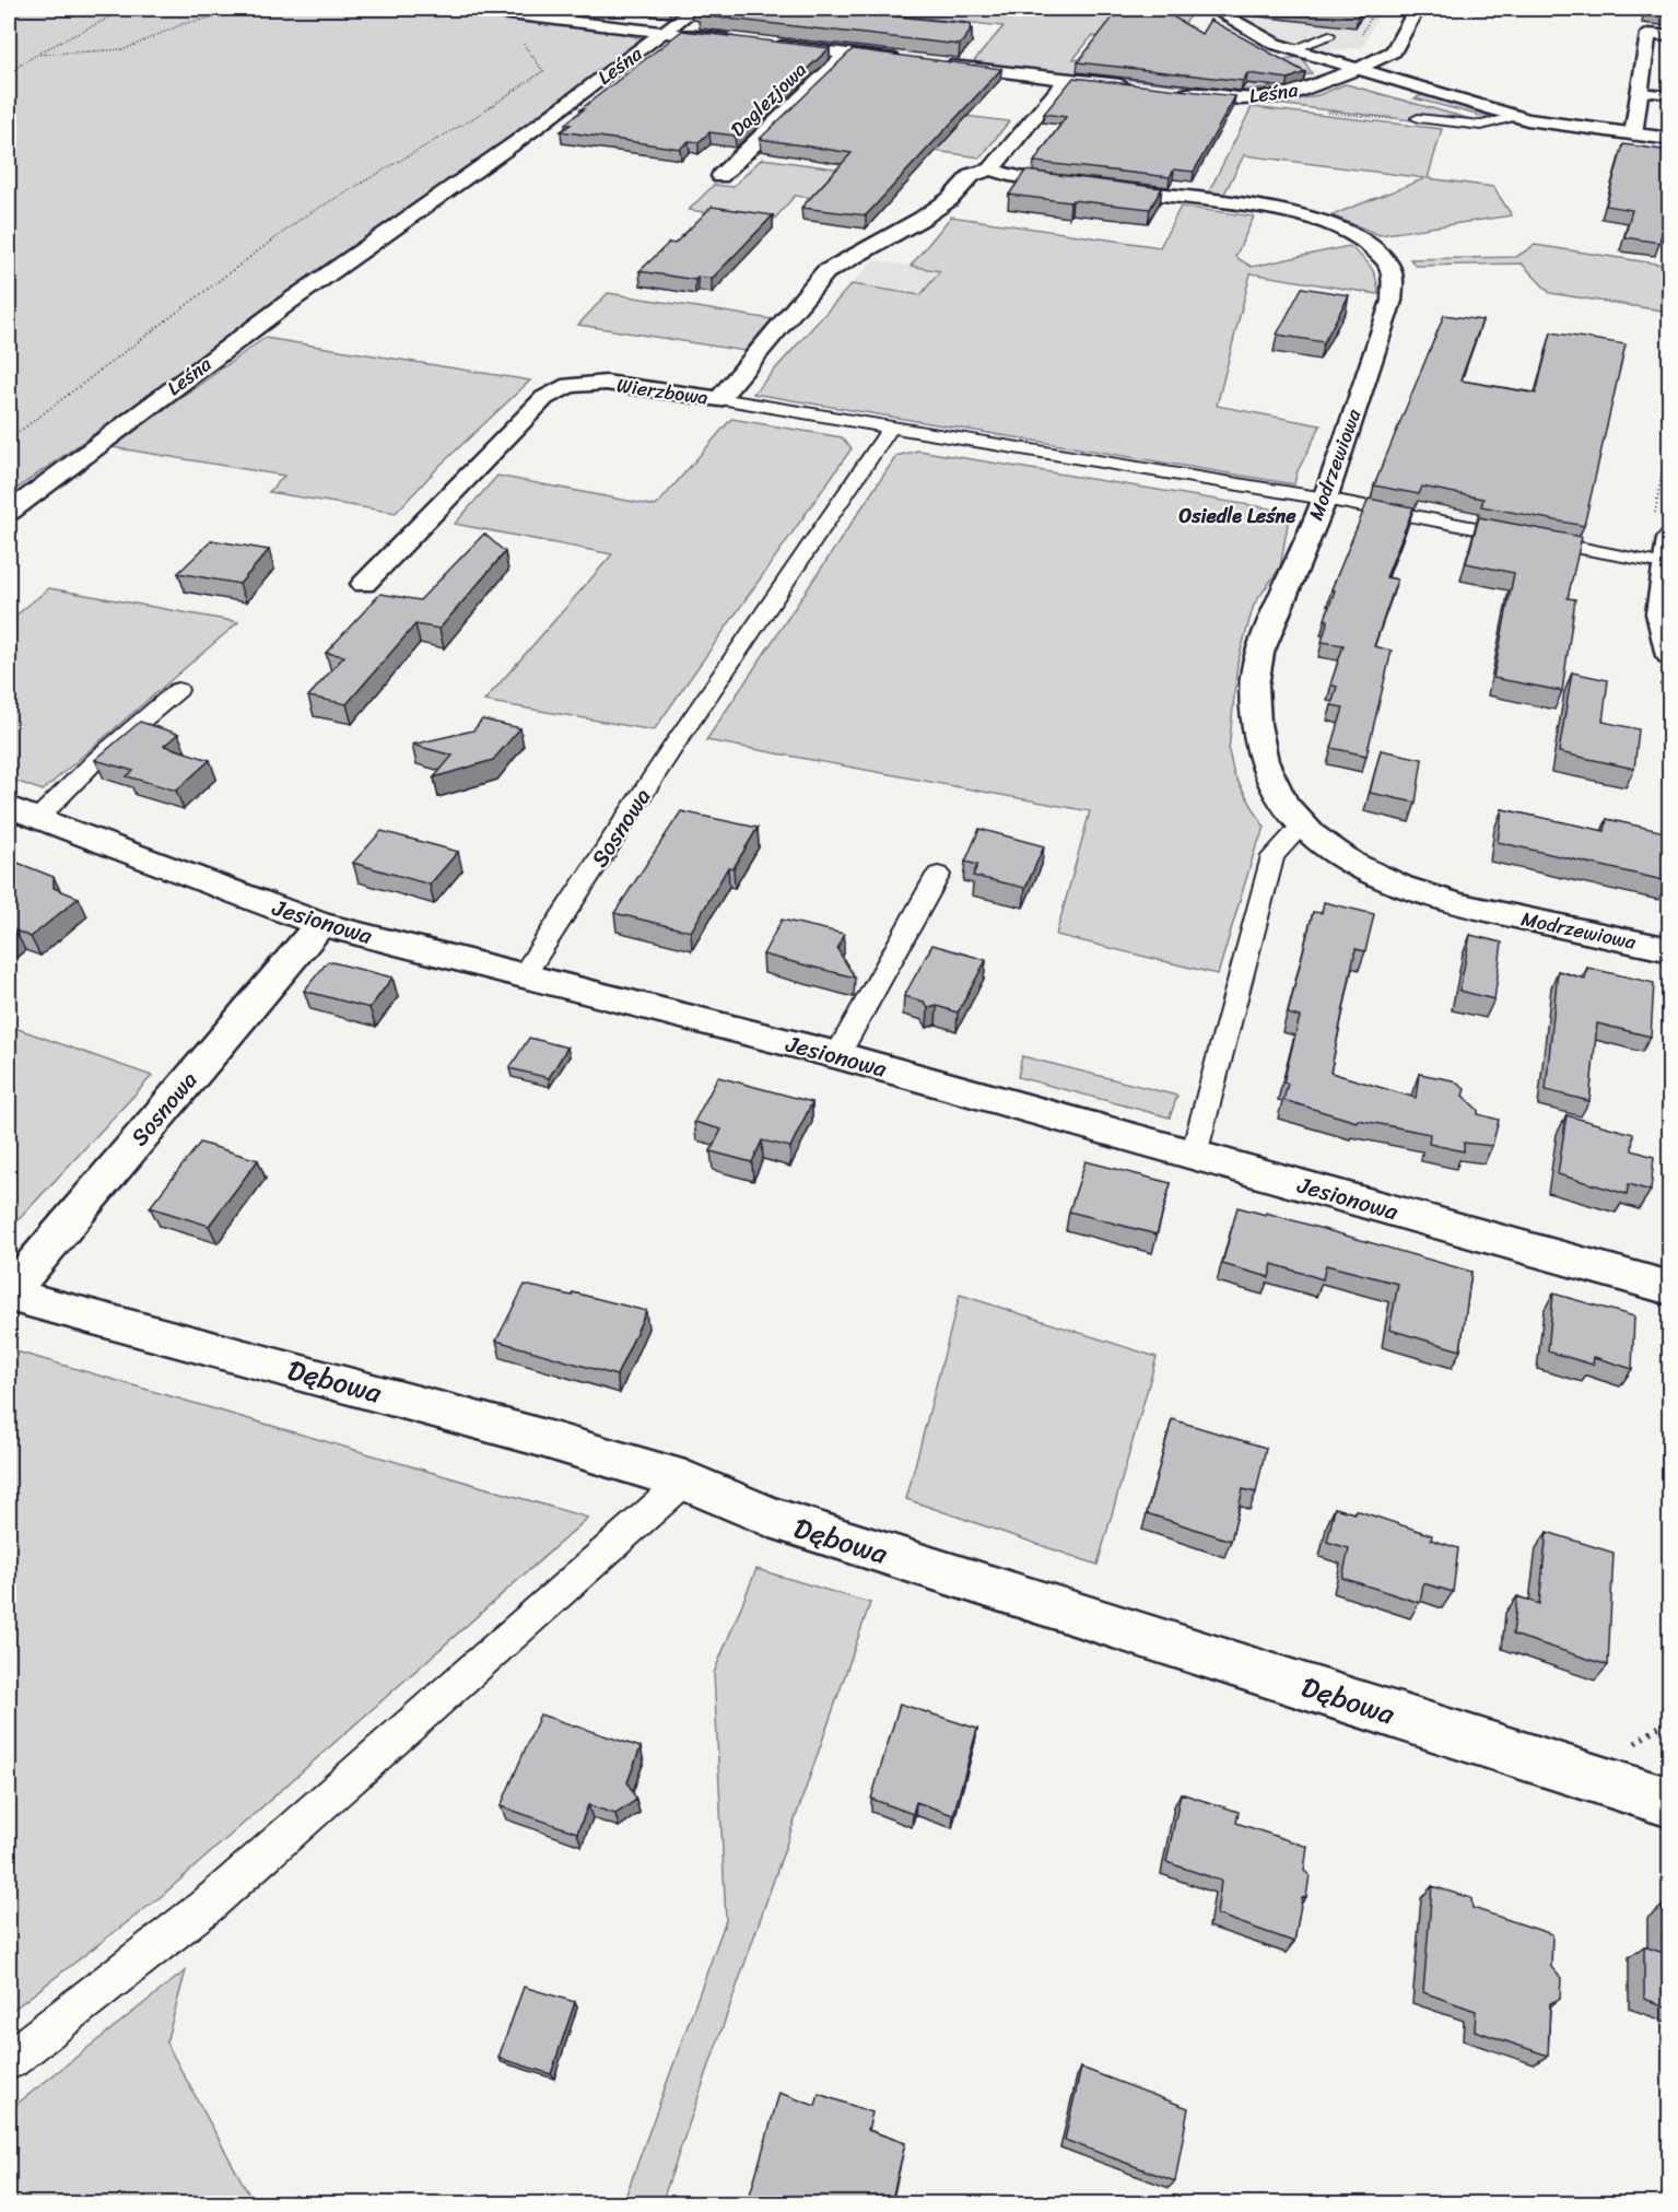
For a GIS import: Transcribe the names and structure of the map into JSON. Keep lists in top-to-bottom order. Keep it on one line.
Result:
{"streets":{"street":["Leśna","Daglezjowa","Wierzbowa","Modrzewiowa","Sosnowa","Jesionowa","Dębowa"]},"crossings":[["Wierzbowa","Modrzewiowa"],["Sosnowa","Jesionowa"],["Sosnowa","Dębowa"]],"districts":["Osiedle Leśne"]}
